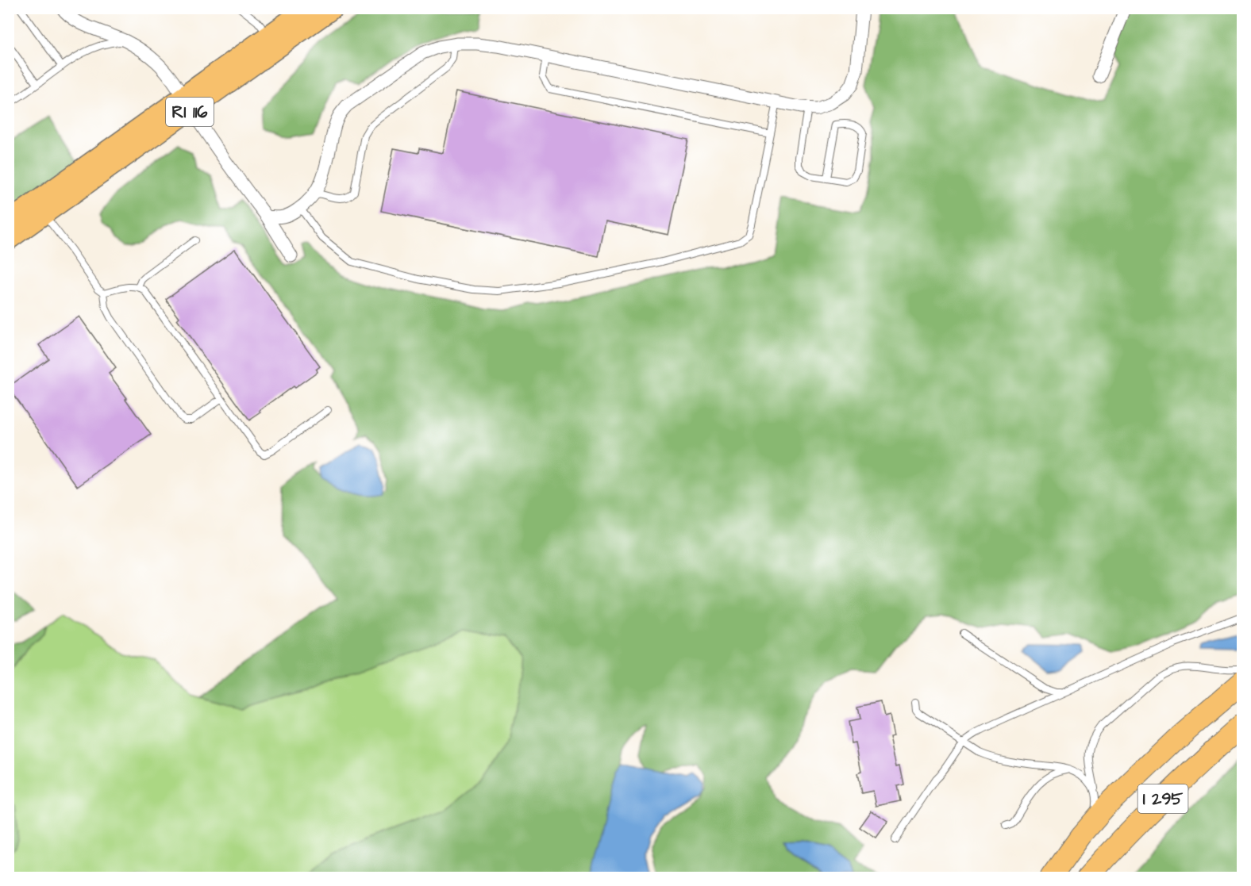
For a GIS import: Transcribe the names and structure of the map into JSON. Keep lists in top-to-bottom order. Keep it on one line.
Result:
{"streets":{"highway":["I 295"],"main road":["RI 116"]}}
